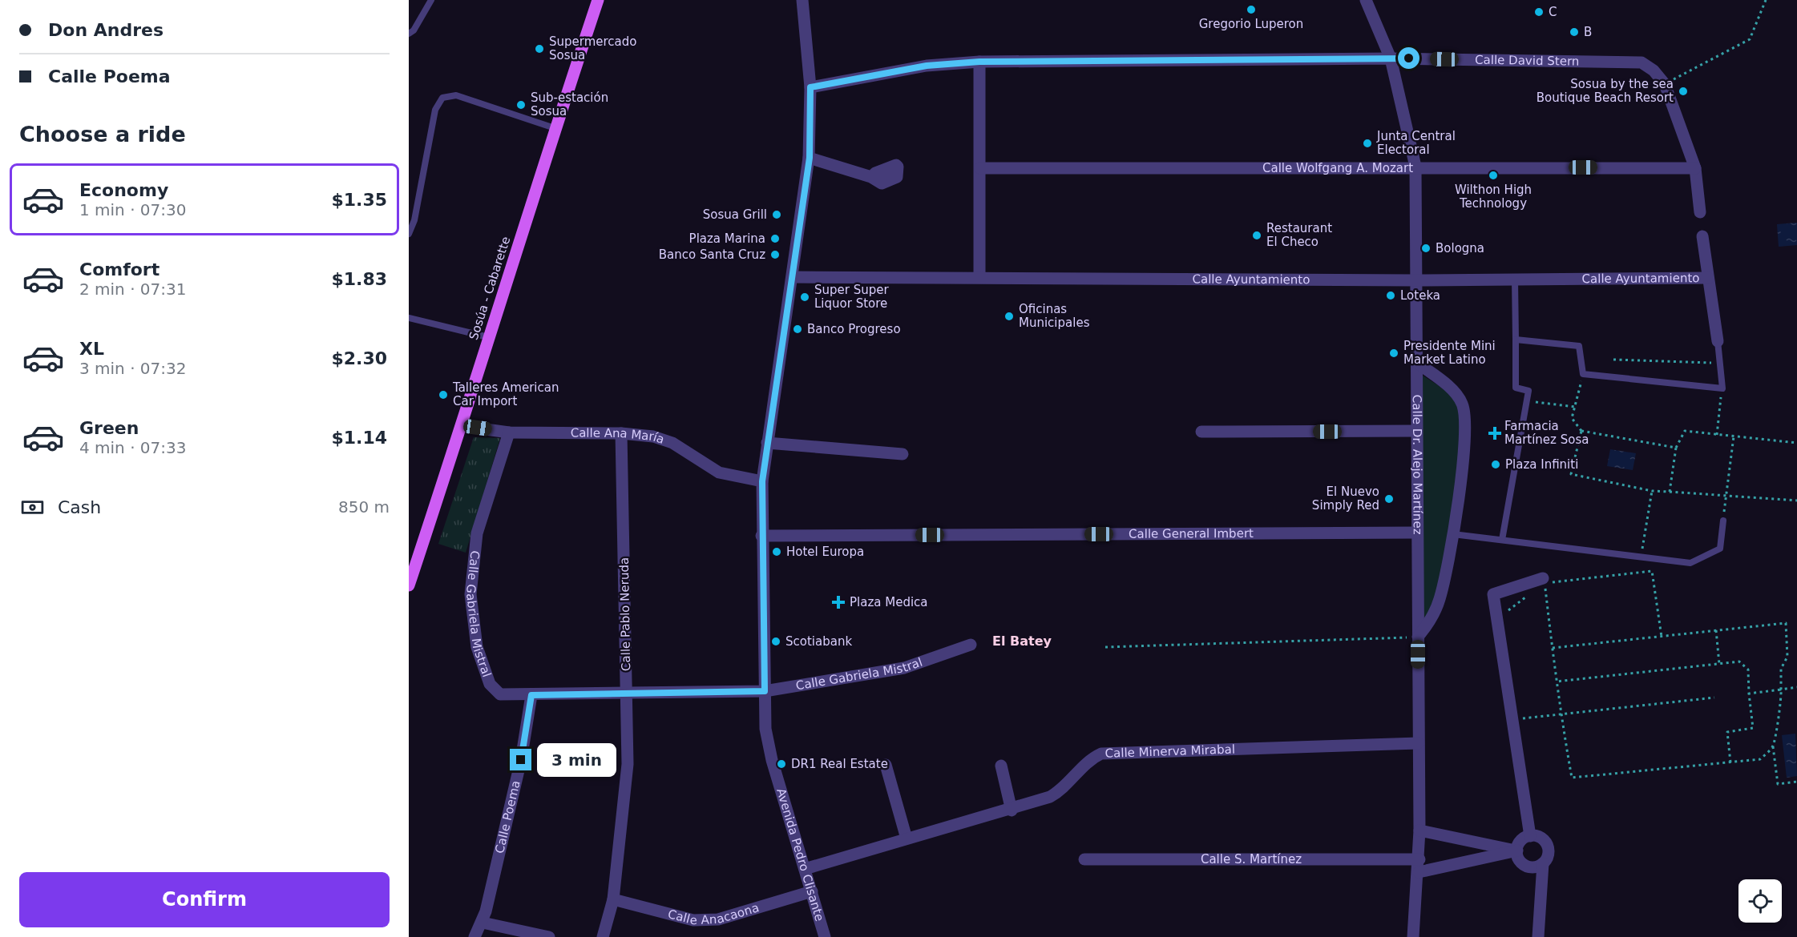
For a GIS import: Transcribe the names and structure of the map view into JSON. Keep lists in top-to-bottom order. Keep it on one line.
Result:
{"streets":{"main road":["Sosúa - Cabarette"],"street":["Calle David Stern","Calle Wolfgang A. Mozart","Calle Ayuntamiento","Calle Ana María","Calle Dr. Alejo Martínez","Calle General Imbert","Calle Gabriela Mistral","Calle Pablo Neruda","Calle Minerva Mirabal","Calle Poema","Avenida Pedro Clisante","Calle S. Martínez","Calle Anacaona"]},"crossings":[["Calle David Stern","Calle Dr. Alejo Martínez"],["Calle David Stern","Avenida Pedro Clisante"],["Calle Wolfgang A. Mozart","Calle Dr. Alejo Martínez"],["Calle Ayuntamiento","Calle Dr. Alejo Martínez"],["Calle Ayuntamiento","Avenida Pedro Clisante"],["Sosúa - Cabarette","Calle Ana María"],["Calle Ana María","Calle Gabriela Mistral"],["Calle Ana María","Calle Pablo Neruda"],["Calle Ana María","Avenida Pedro Clisante"],["Calle Dr. Alejo Martínez","Calle General Imbert"],["Calle Dr. Alejo Martínez","Calle Minerva Mirabal"],["Calle Dr. Alejo Martínez","Calle S. Martínez"],["Calle General Imbert","Avenida Pedro Clisante"],["Calle Gabriela Mistral","Calle Pablo Neruda"],["Calle Gabriela Mistral","Calle Poema"],["Calle Gabriela Mistral","Avenida Pedro Clisante"],["Calle Pablo Neruda","Calle Anacaona"],["Calle Minerva Mirabal","Avenida Pedro Clisante"],["Avenida Pedro Clisante","Calle Anacaona"]],"districts":["El Batey"],"places":{"other":["Gregorio Luperon","C","B","Supermercado Sosua","Sosua by the sea Boutique Beach Resort","Sub-estación Sosua","Junta Central Electoral","Wilthon High Technology","Sosua Grill","Restaurant El Checo","Plaza Marina","Bologna","Banco Santa Cruz","Loteka","Super Super Liquor Store","Oficinas Municipales","Banco Progreso","Presidente Mini Market Latino","Talleres American Car Import","Plaza Infiniti","El Nuevo Simply Red","Hotel Europa","Scotiabank","DR1 Real Estate"],"health":["Farmacia Martínez Sosa","Plaza Medica"]},"page":{"banner":["Don Andres","Calle Poema"],"heading":"Choose a ride","list":[{"name":"Economy","note":"1 min · 07:30","value":"$1.35"},{"name":"Comfort","note":"2 min · 07:31","value":"$1.83"},{"name":"XL","note":"3 min · 07:32","value":"$2.30"},{"name":"Green","note":"4 min · 07:33","value":"$1.14"}],"pay":["Cash","850 m"],"bubble":"3 min","buttons":"Confirm"}}
